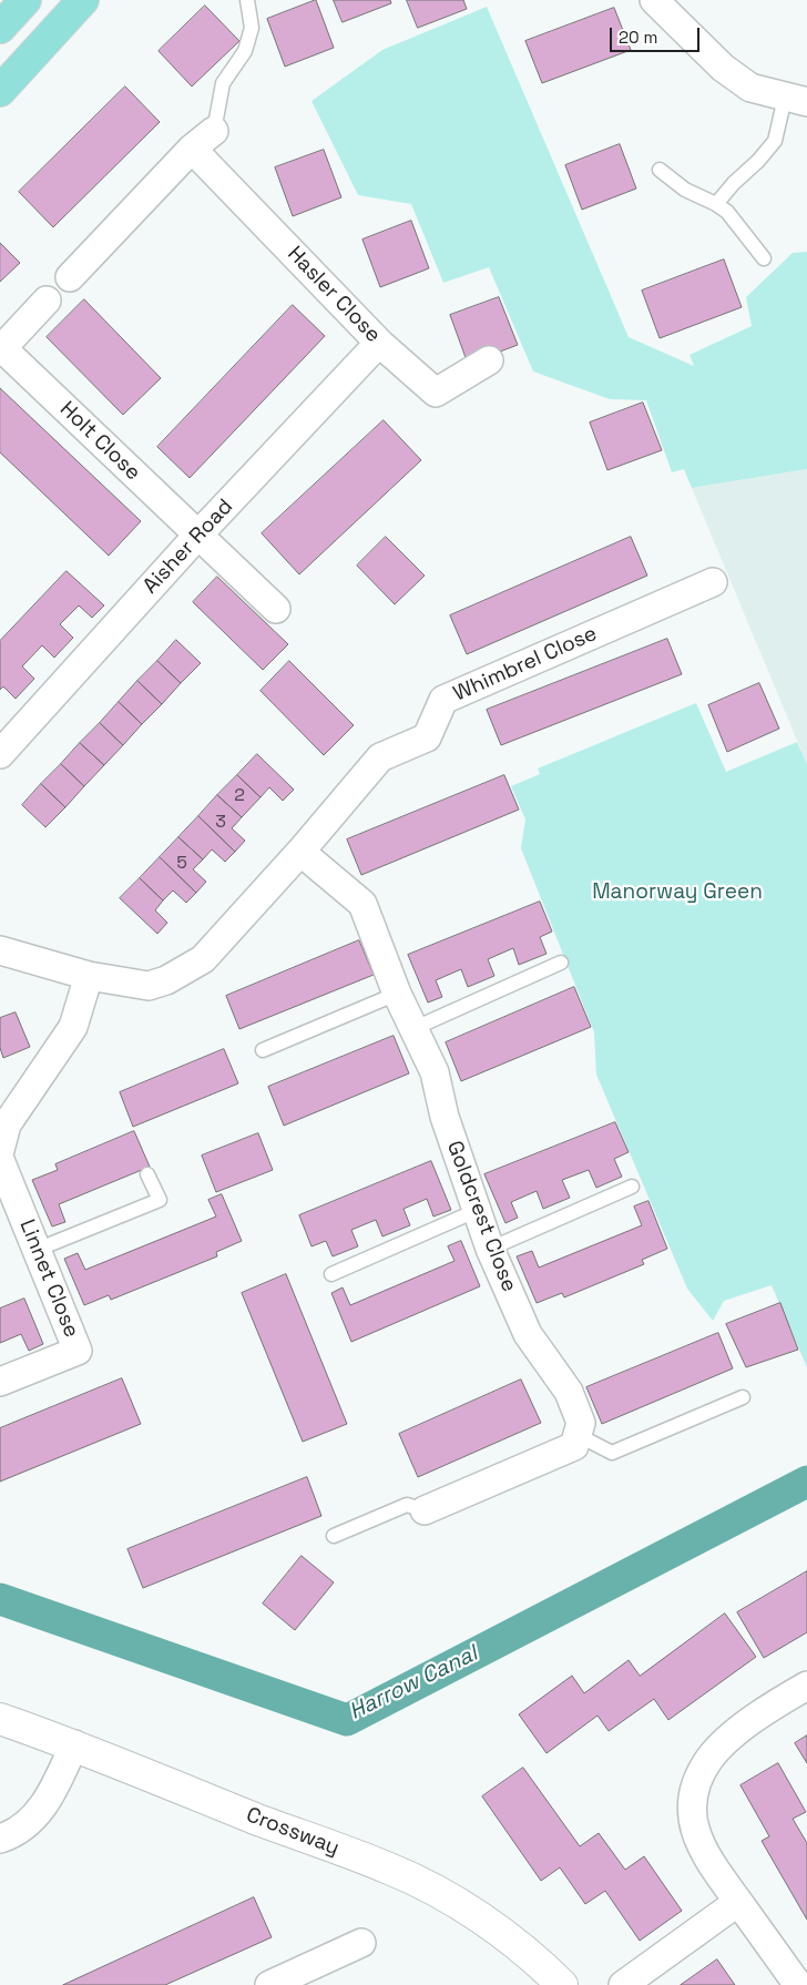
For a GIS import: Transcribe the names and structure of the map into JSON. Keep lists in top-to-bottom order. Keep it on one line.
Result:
{"streets":{"street":["Hasler Close","Holt Close","Aisher Road","Whimbrel Close","Goldcrest Close","Linnet Close","Crossway"]},"crossings":[["Hasler Close","Aisher Road"],["Holt Close","Aisher Road"],["Whimbrel Close","Goldcrest Close"]],"water":["Harrow Canal"],"parks":["Manorway Green"],"house_numbers":["2","3","5"],"scale_bar":"20 m"}
